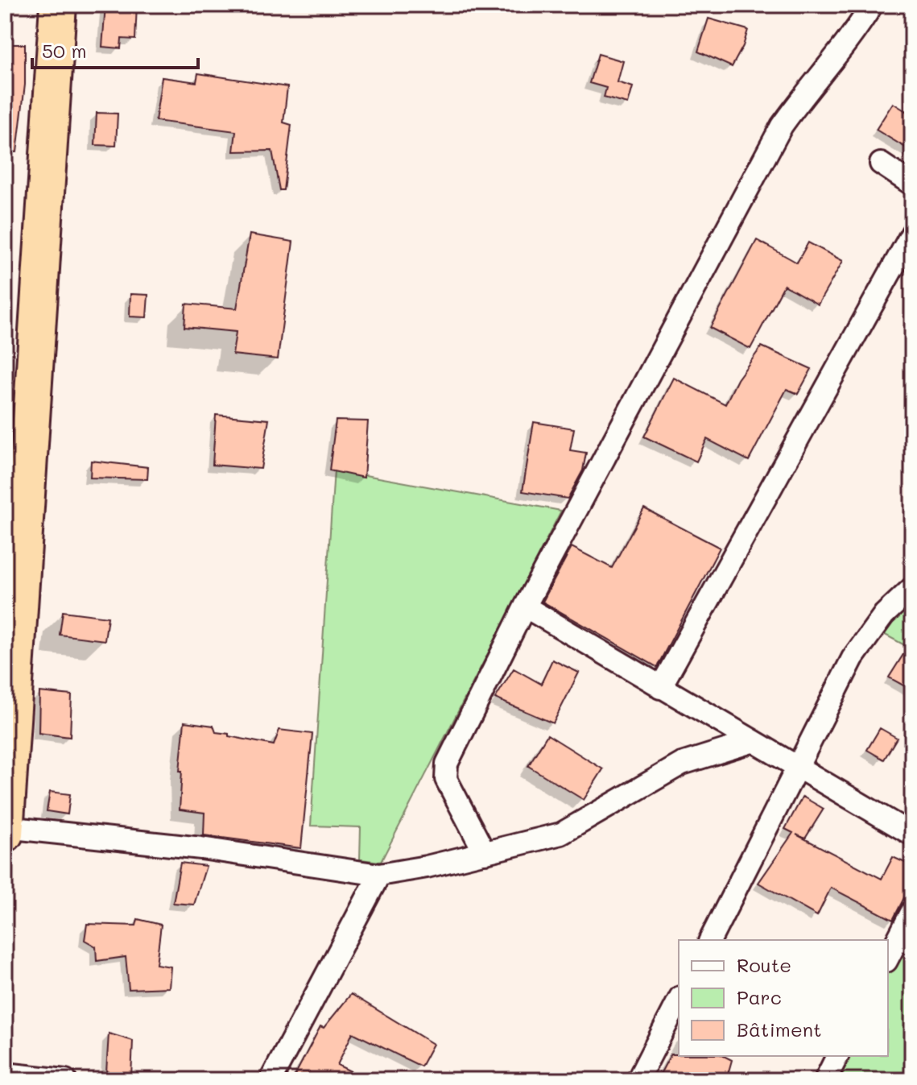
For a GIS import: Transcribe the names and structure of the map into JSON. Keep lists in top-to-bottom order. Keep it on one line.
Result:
{"legend":["Route","Parc","Bâtiment"],"scale_bar":"50 m"}
